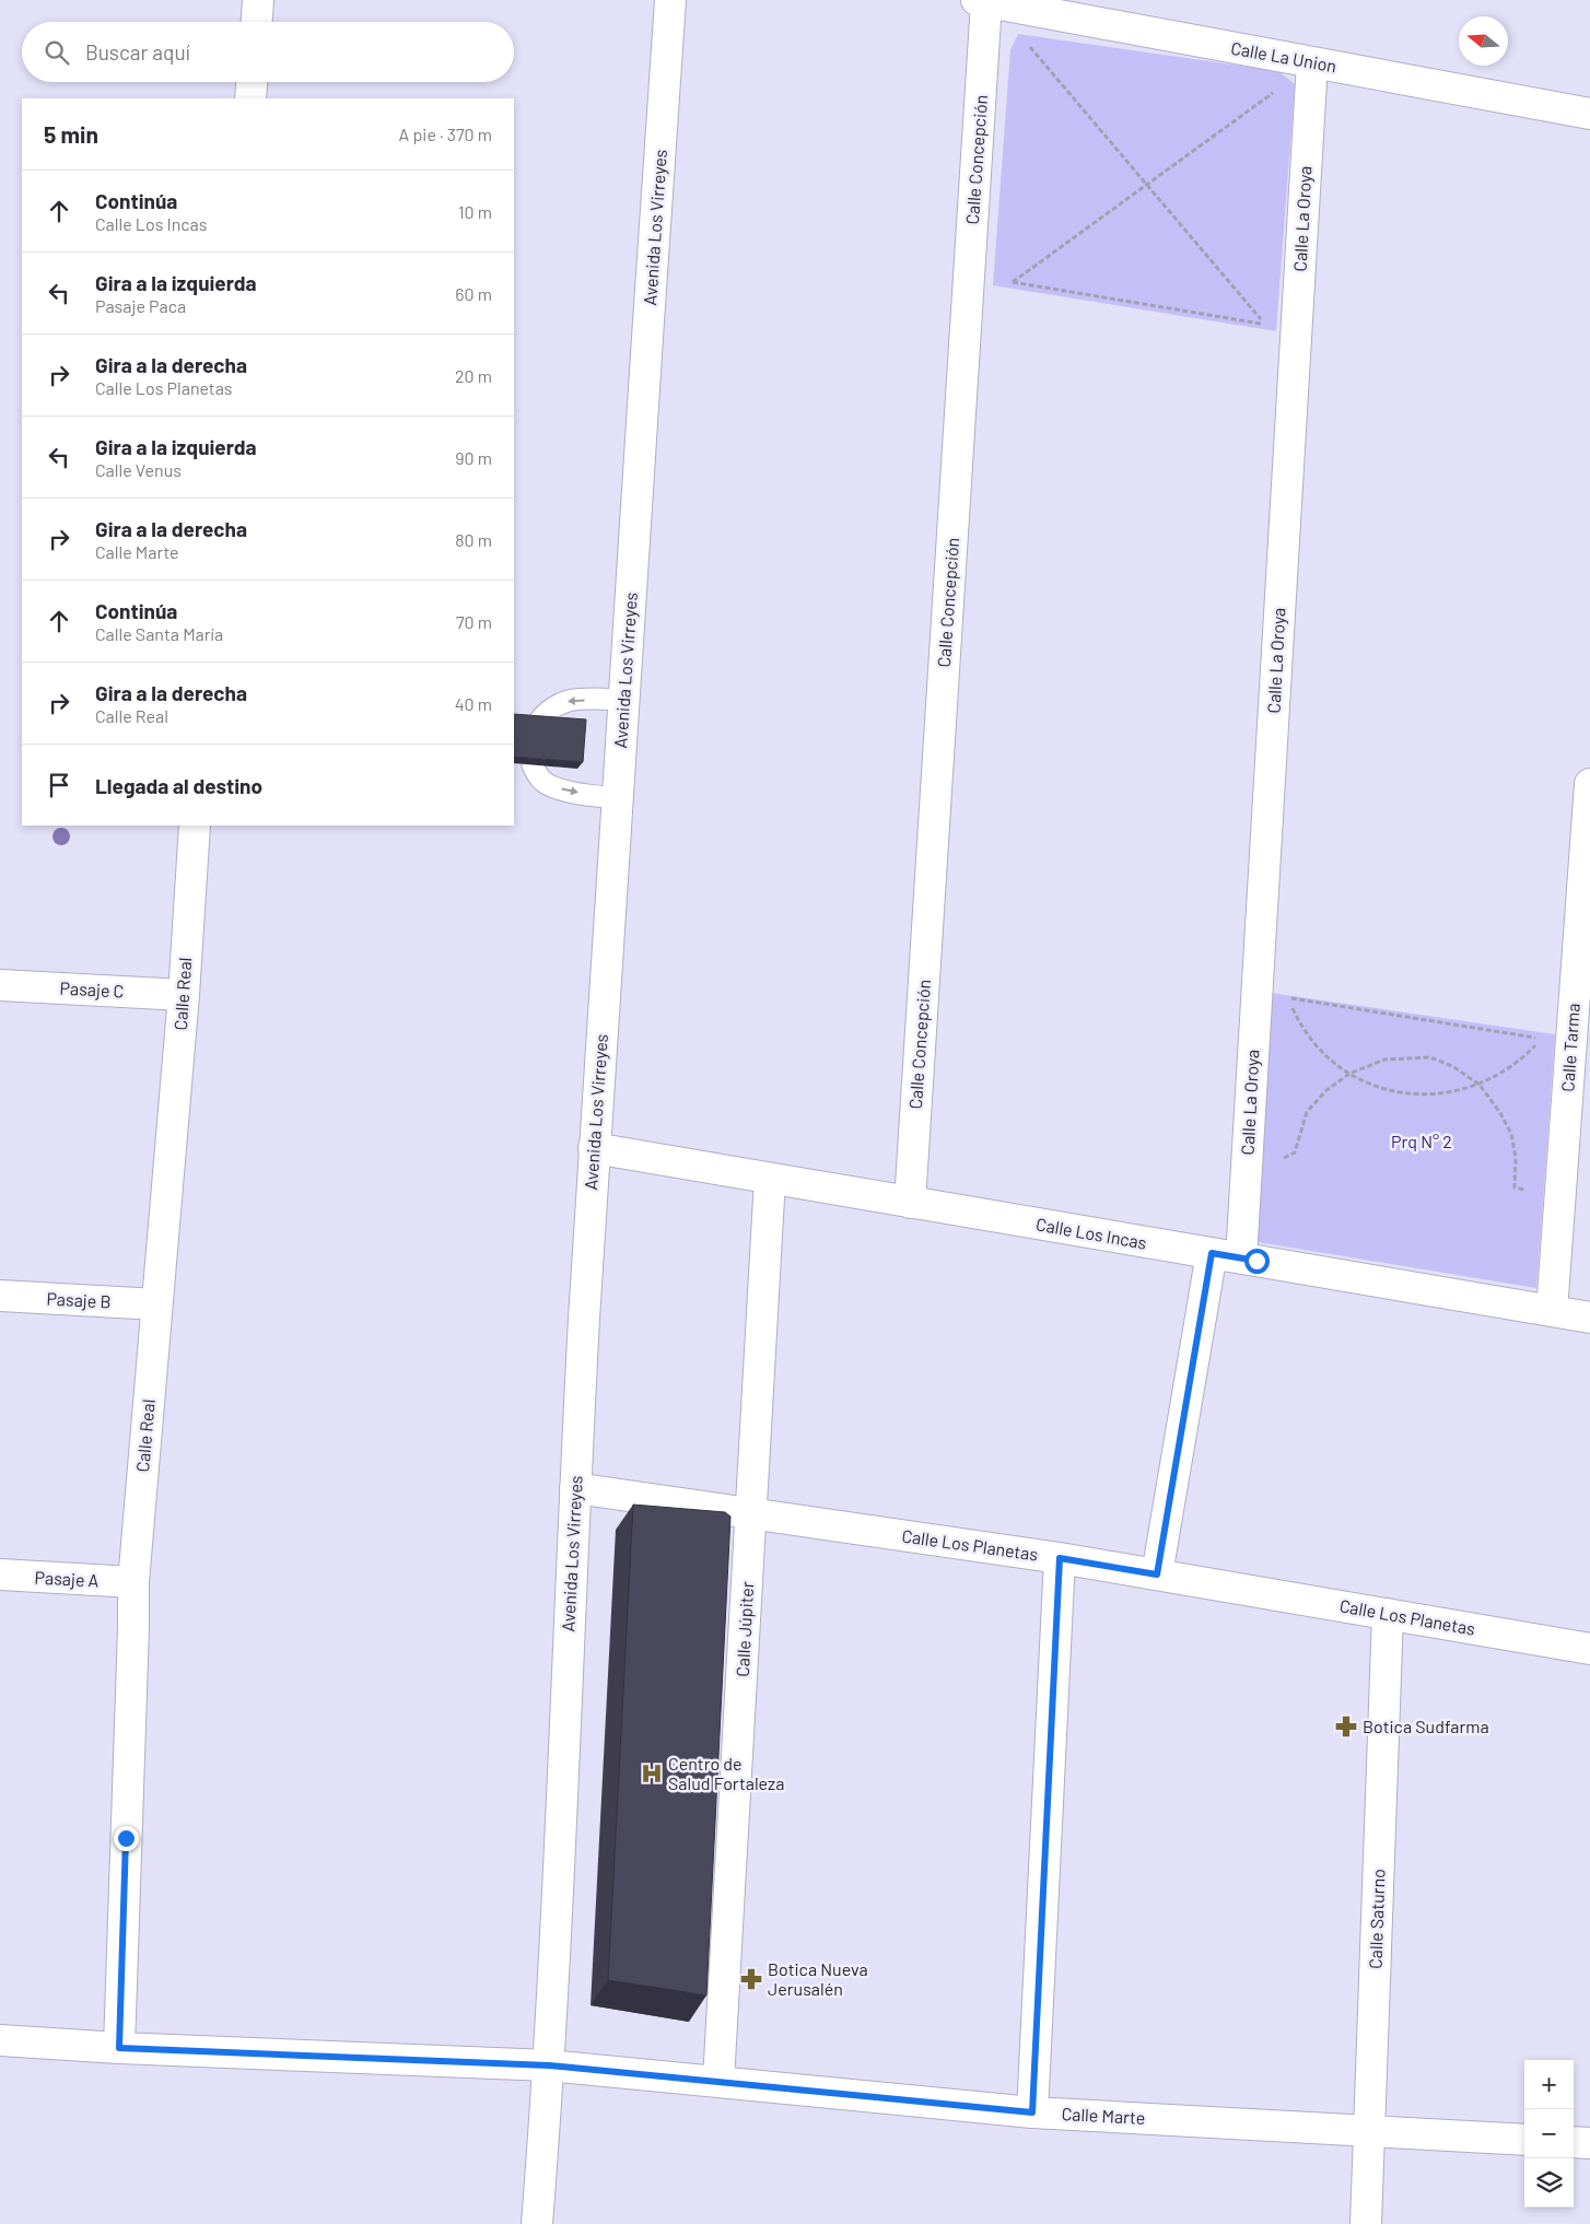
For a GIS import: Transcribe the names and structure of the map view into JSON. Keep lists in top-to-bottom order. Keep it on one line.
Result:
{"streets":{"street":["Calle La Union","Calle Concepción","Calle La Oroya","Avenida Los Virreyes","Pasaje C","Calle Real","Calle Tarma","Calle Los Incas","Pasaje B","Calle Los Planetas","Pasaje A","Calle Júpiter","Calle Saturno","Calle Marte"]},"crossings":[["Calle La Union","Calle Concepción"],["Calle La Union","Calle La Oroya"],["Calle Concepción","Calle Los Incas"],["Calle La Oroya","Calle Los Incas"],["Avenida Los Virreyes","Calle Los Incas"],["Avenida Los Virreyes","Calle Los Planetas"],["Avenida Los Virreyes","Calle Marte"],["Pasaje C","Calle Real"],["Calle Real","Pasaje B"],["Calle Real","Pasaje A"],["Calle Real","Calle Marte"],["Calle Tarma","Calle Los Incas"],["Calle Los Incas","Calle Júpiter"],["Calle Los Planetas","Calle Júpiter"],["Calle Los Planetas","Calle Saturno"],["Calle Júpiter","Calle Marte"],["Calle Saturno","Calle Marte"]],"parks":["Prq N° 2"],"places":{"pharmacy":["Botica Sudfarma","Botica Nueva Jerusalén"],"hospital":["Centro de Salud Fortaleza"]},"north":"left","page":{"search":"Buscar aquí","heading":["5 min","A pie · 370 m"],"list":[["Continúa","Calle Los Incas","10 m"],["Gira a la izquierda","Pasaje Paca","60 m"],["Gira a la derecha","Calle Los Planetas","20 m"],["Gira a la izquierda","Calle Venus","90 m"],["Gira a la derecha","Calle Marte","80 m"],["Continúa","Calle Santa María","70 m"],["Gira a la derecha","Calle Real","40 m"],"Llegada al destino"],"map_buttons":["+","−"]}}
